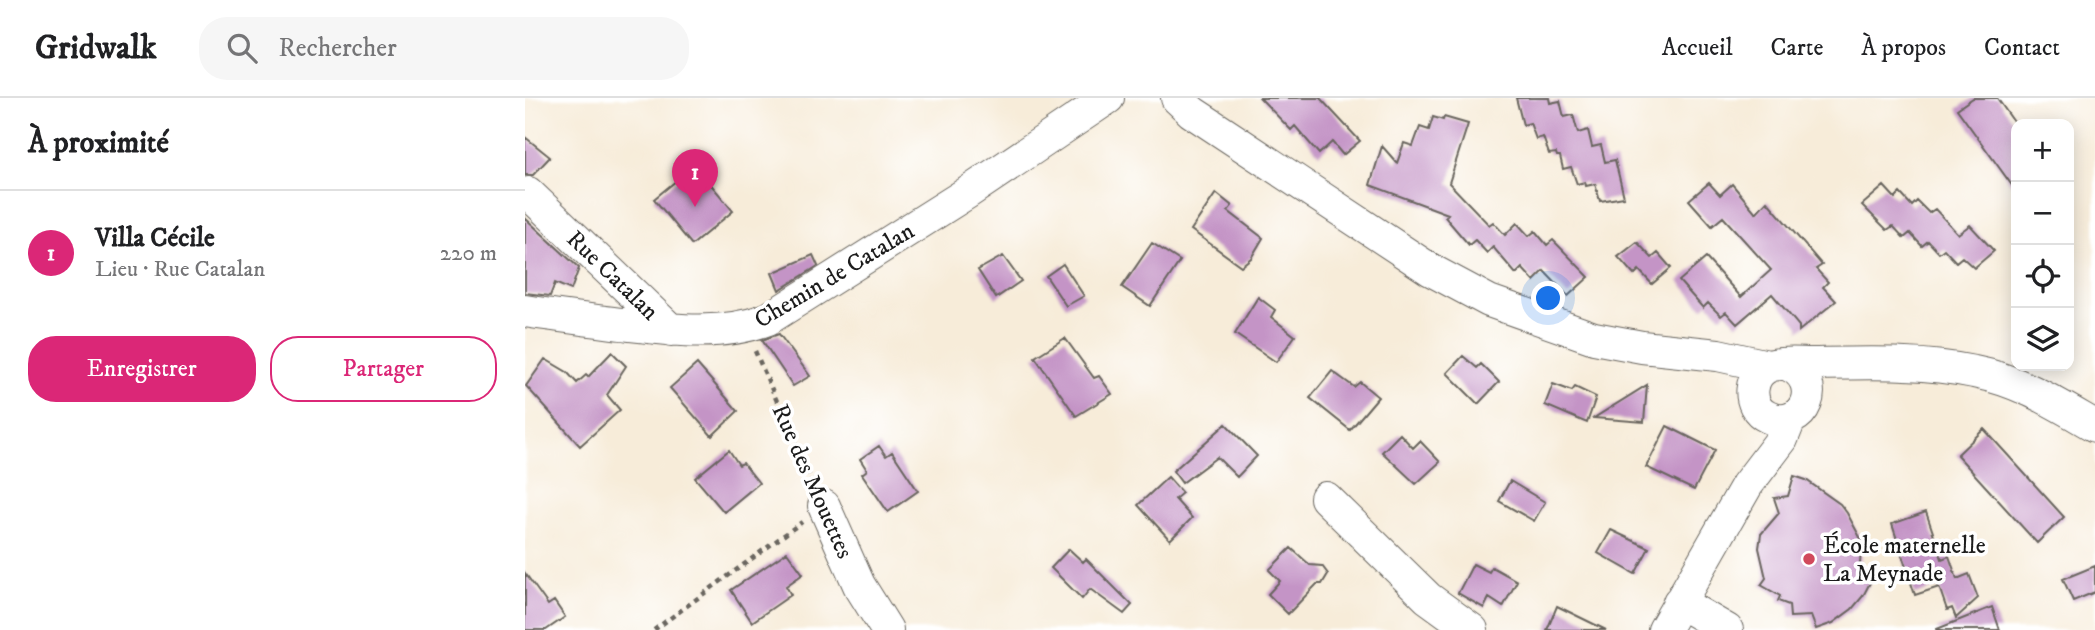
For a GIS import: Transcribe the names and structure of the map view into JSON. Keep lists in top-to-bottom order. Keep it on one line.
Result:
{"streets":{"street":["Rue Catalan","Chemin de Catalan","Rue des Mouettes"]},"crossings":[["Rue Catalan","Chemin de Catalan"],["Chemin de Catalan","Rue des Mouettes"]],"places":["École maternelle La Meynade"],"page":{"header":"Gridwalk","search":"Rechercher","nav":["Accueil","Carte","À propos","Contact"],"heading":"À proximité","map_buttons":["+","−"],"pins":"1","list":[{"mark":"1","name":"Villa Cécile","note":"Lieu · Rue Catalan","value":"220 m"}],"buttons":["Enregistrer","Partager"]}}
